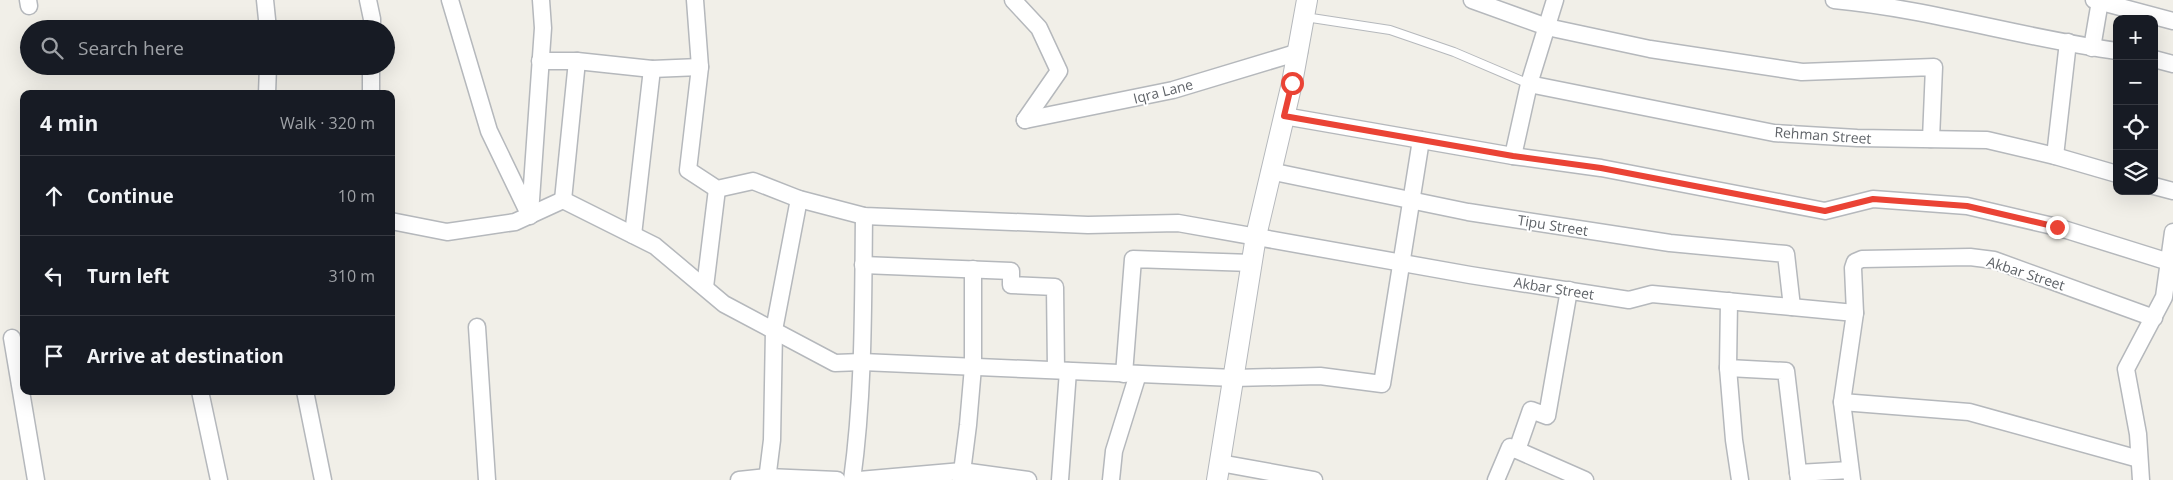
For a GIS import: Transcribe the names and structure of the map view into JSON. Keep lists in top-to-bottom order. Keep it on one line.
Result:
{"streets":{"street":["Iqra Lane","Rehman Street","Tipu Street","Akbar Street"]},"crossings":[["Tipu Street","Akbar Street"]],"page":{"map_buttons":["+","−"],"search":"Search here","heading":["4 min","Walk · 320 m"],"list":[["Continue","10 m"],["Turn left","310 m"],"Arrive at destination"]}}
